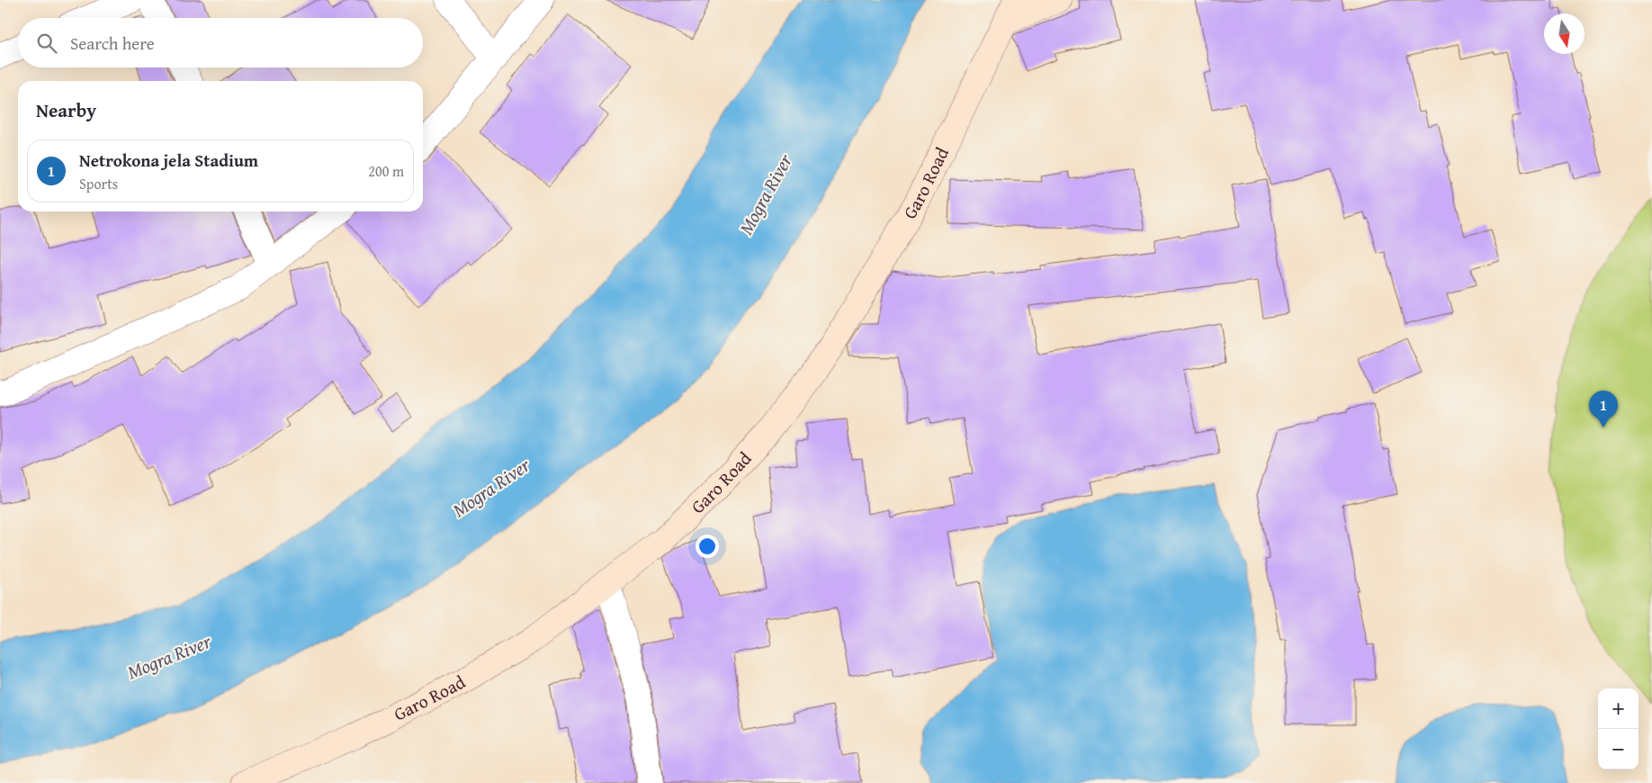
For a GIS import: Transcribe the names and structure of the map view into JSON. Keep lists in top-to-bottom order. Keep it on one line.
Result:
{"streets":{"street":["Garo Road"]},"water":["Mogra River"],"north":"bottom","page":{"search":"Search here","heading":"Nearby","list":[{"mark":"1","name":"Netrokona jela Stadium","note":"Sports","value":"200 m"}],"pins":"1","map_buttons":["+","−"]}}
